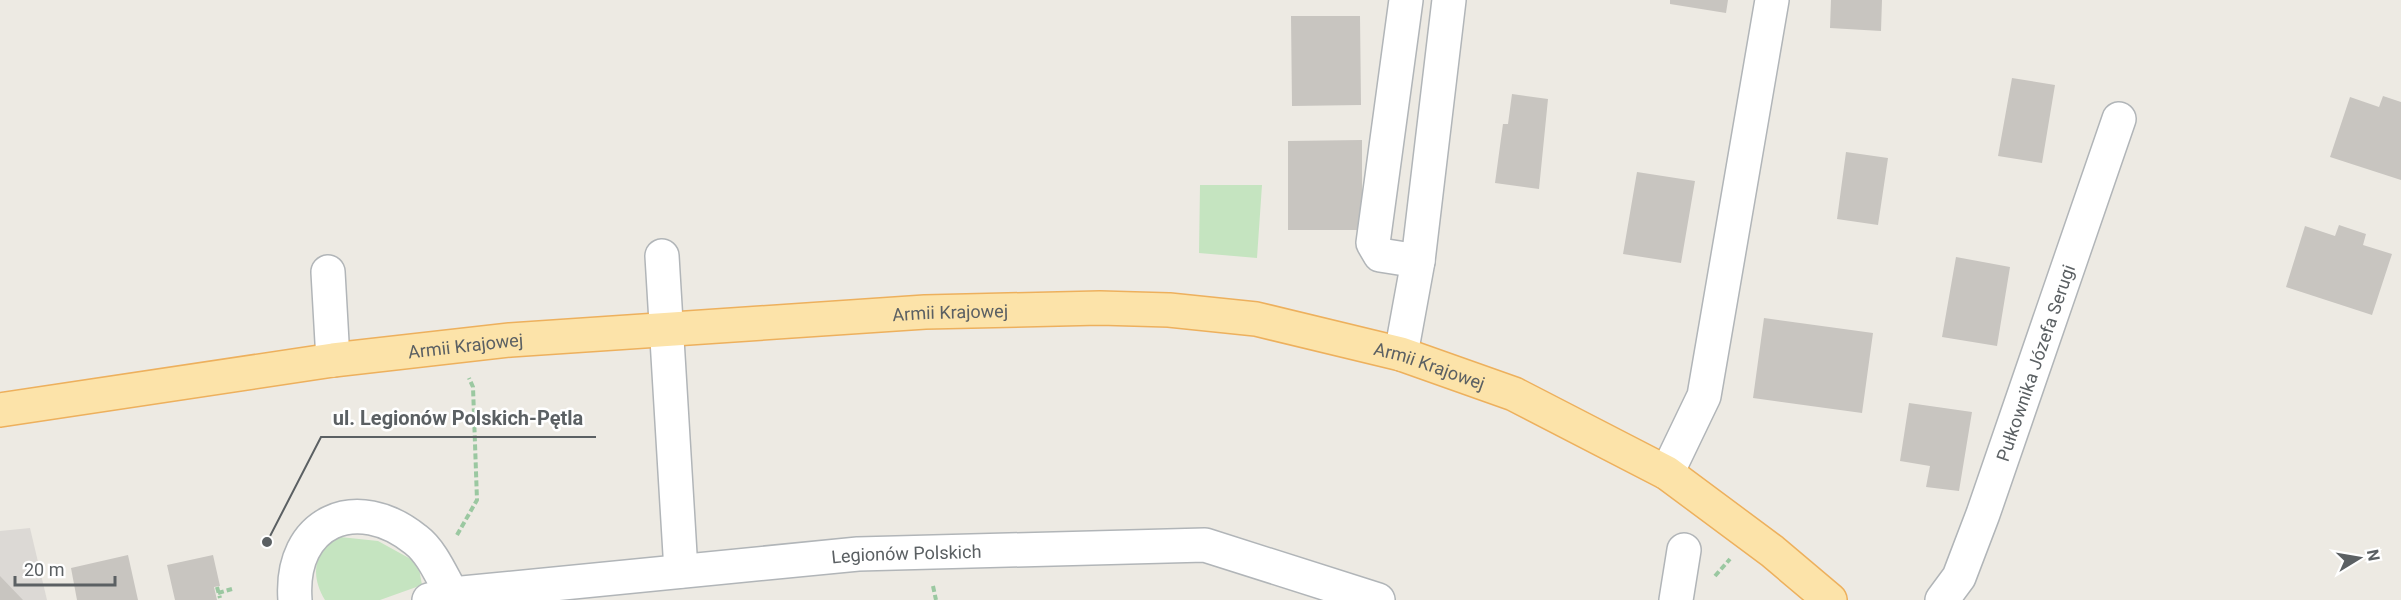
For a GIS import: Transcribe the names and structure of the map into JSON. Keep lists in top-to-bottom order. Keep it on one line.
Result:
{"streets":{"main road":["Armii Krajowej"],"street":["Pułkownika Józefa Serugi","Legionów Polskich"]},"places":["ul. Legionów Polskich-Pętla"],"scale_bar":"20 m","north":"right"}
